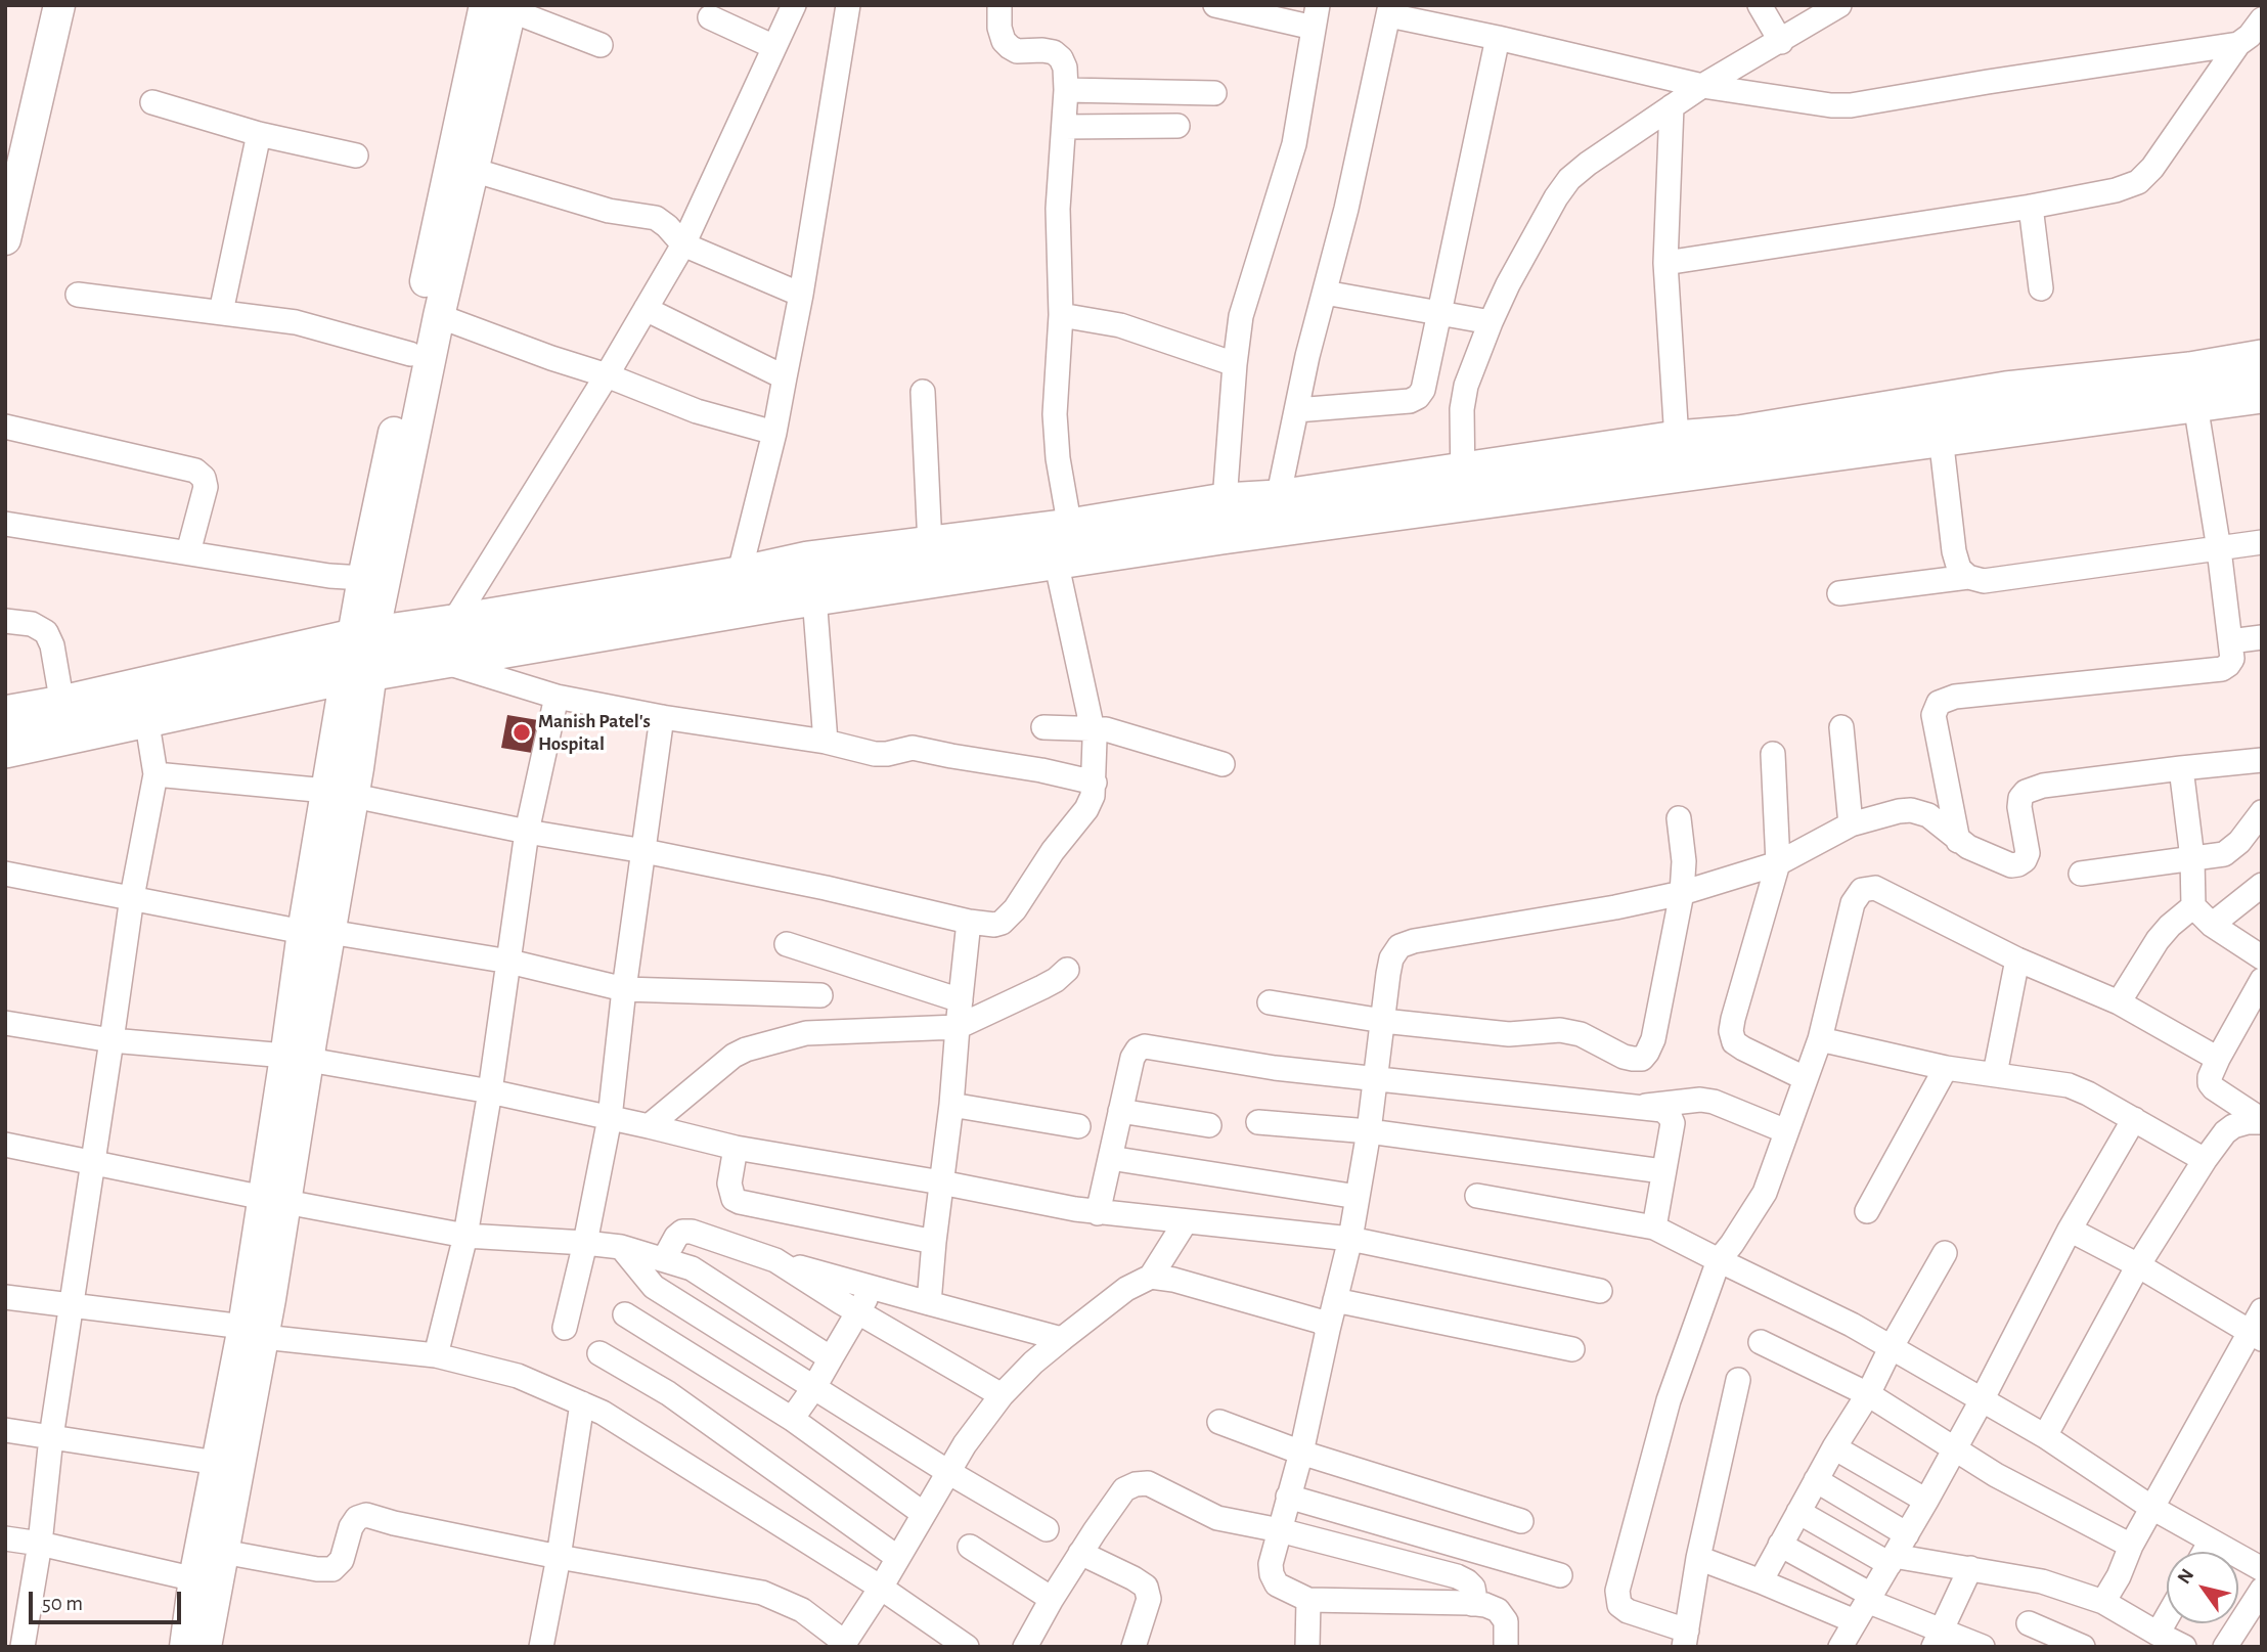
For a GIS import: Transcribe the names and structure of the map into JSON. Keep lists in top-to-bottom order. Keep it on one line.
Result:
{"places":["Manish Patel's Hospital"],"scale_bar":"50 m","north":"top left"}
